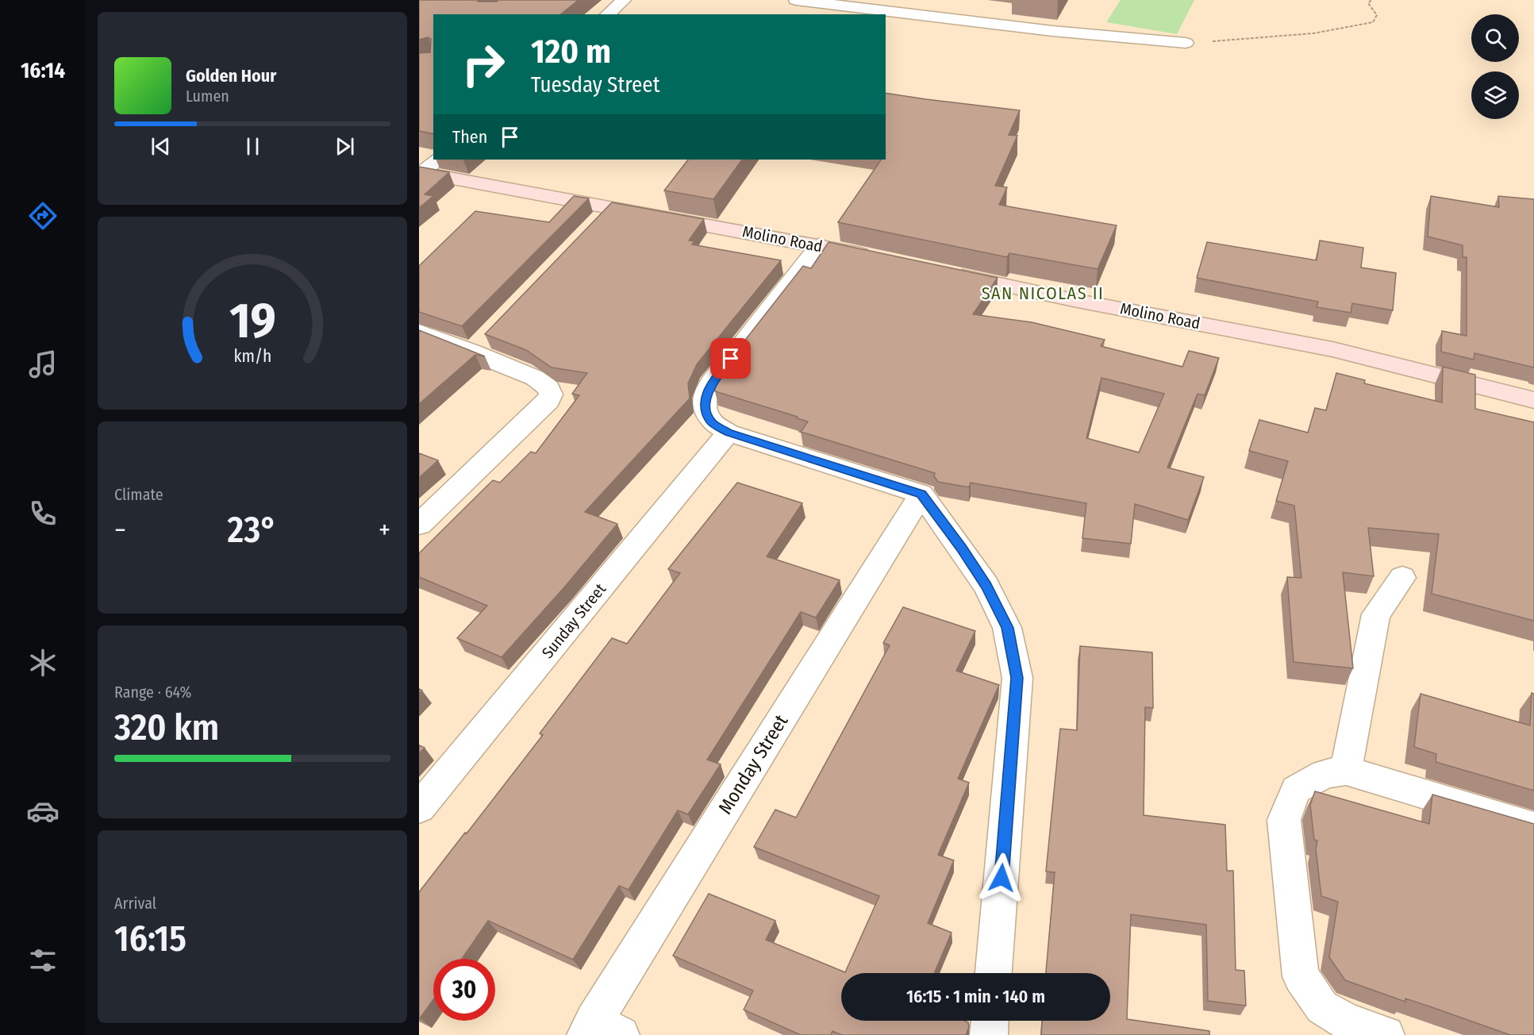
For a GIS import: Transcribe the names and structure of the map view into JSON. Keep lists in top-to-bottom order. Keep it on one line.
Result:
{"streets":{"main road":["Molino Road"],"street":["Sunday Street","Monday Street"]},"districts":["SAN NICOLAS II"],"page":{"tabs":"16:14","turn":["120 m","Tuesday Street"],"song":["Golden Hour","Lumen"],"then":"Then","tile":["Climate",["Range · 64%","320 km"],["Arrival","16:15"]],"heat":["−","23°","+"],"limit":"30","trip":"16:15 · 1 min · 140 m","gauge":["19","km/h"]}}
